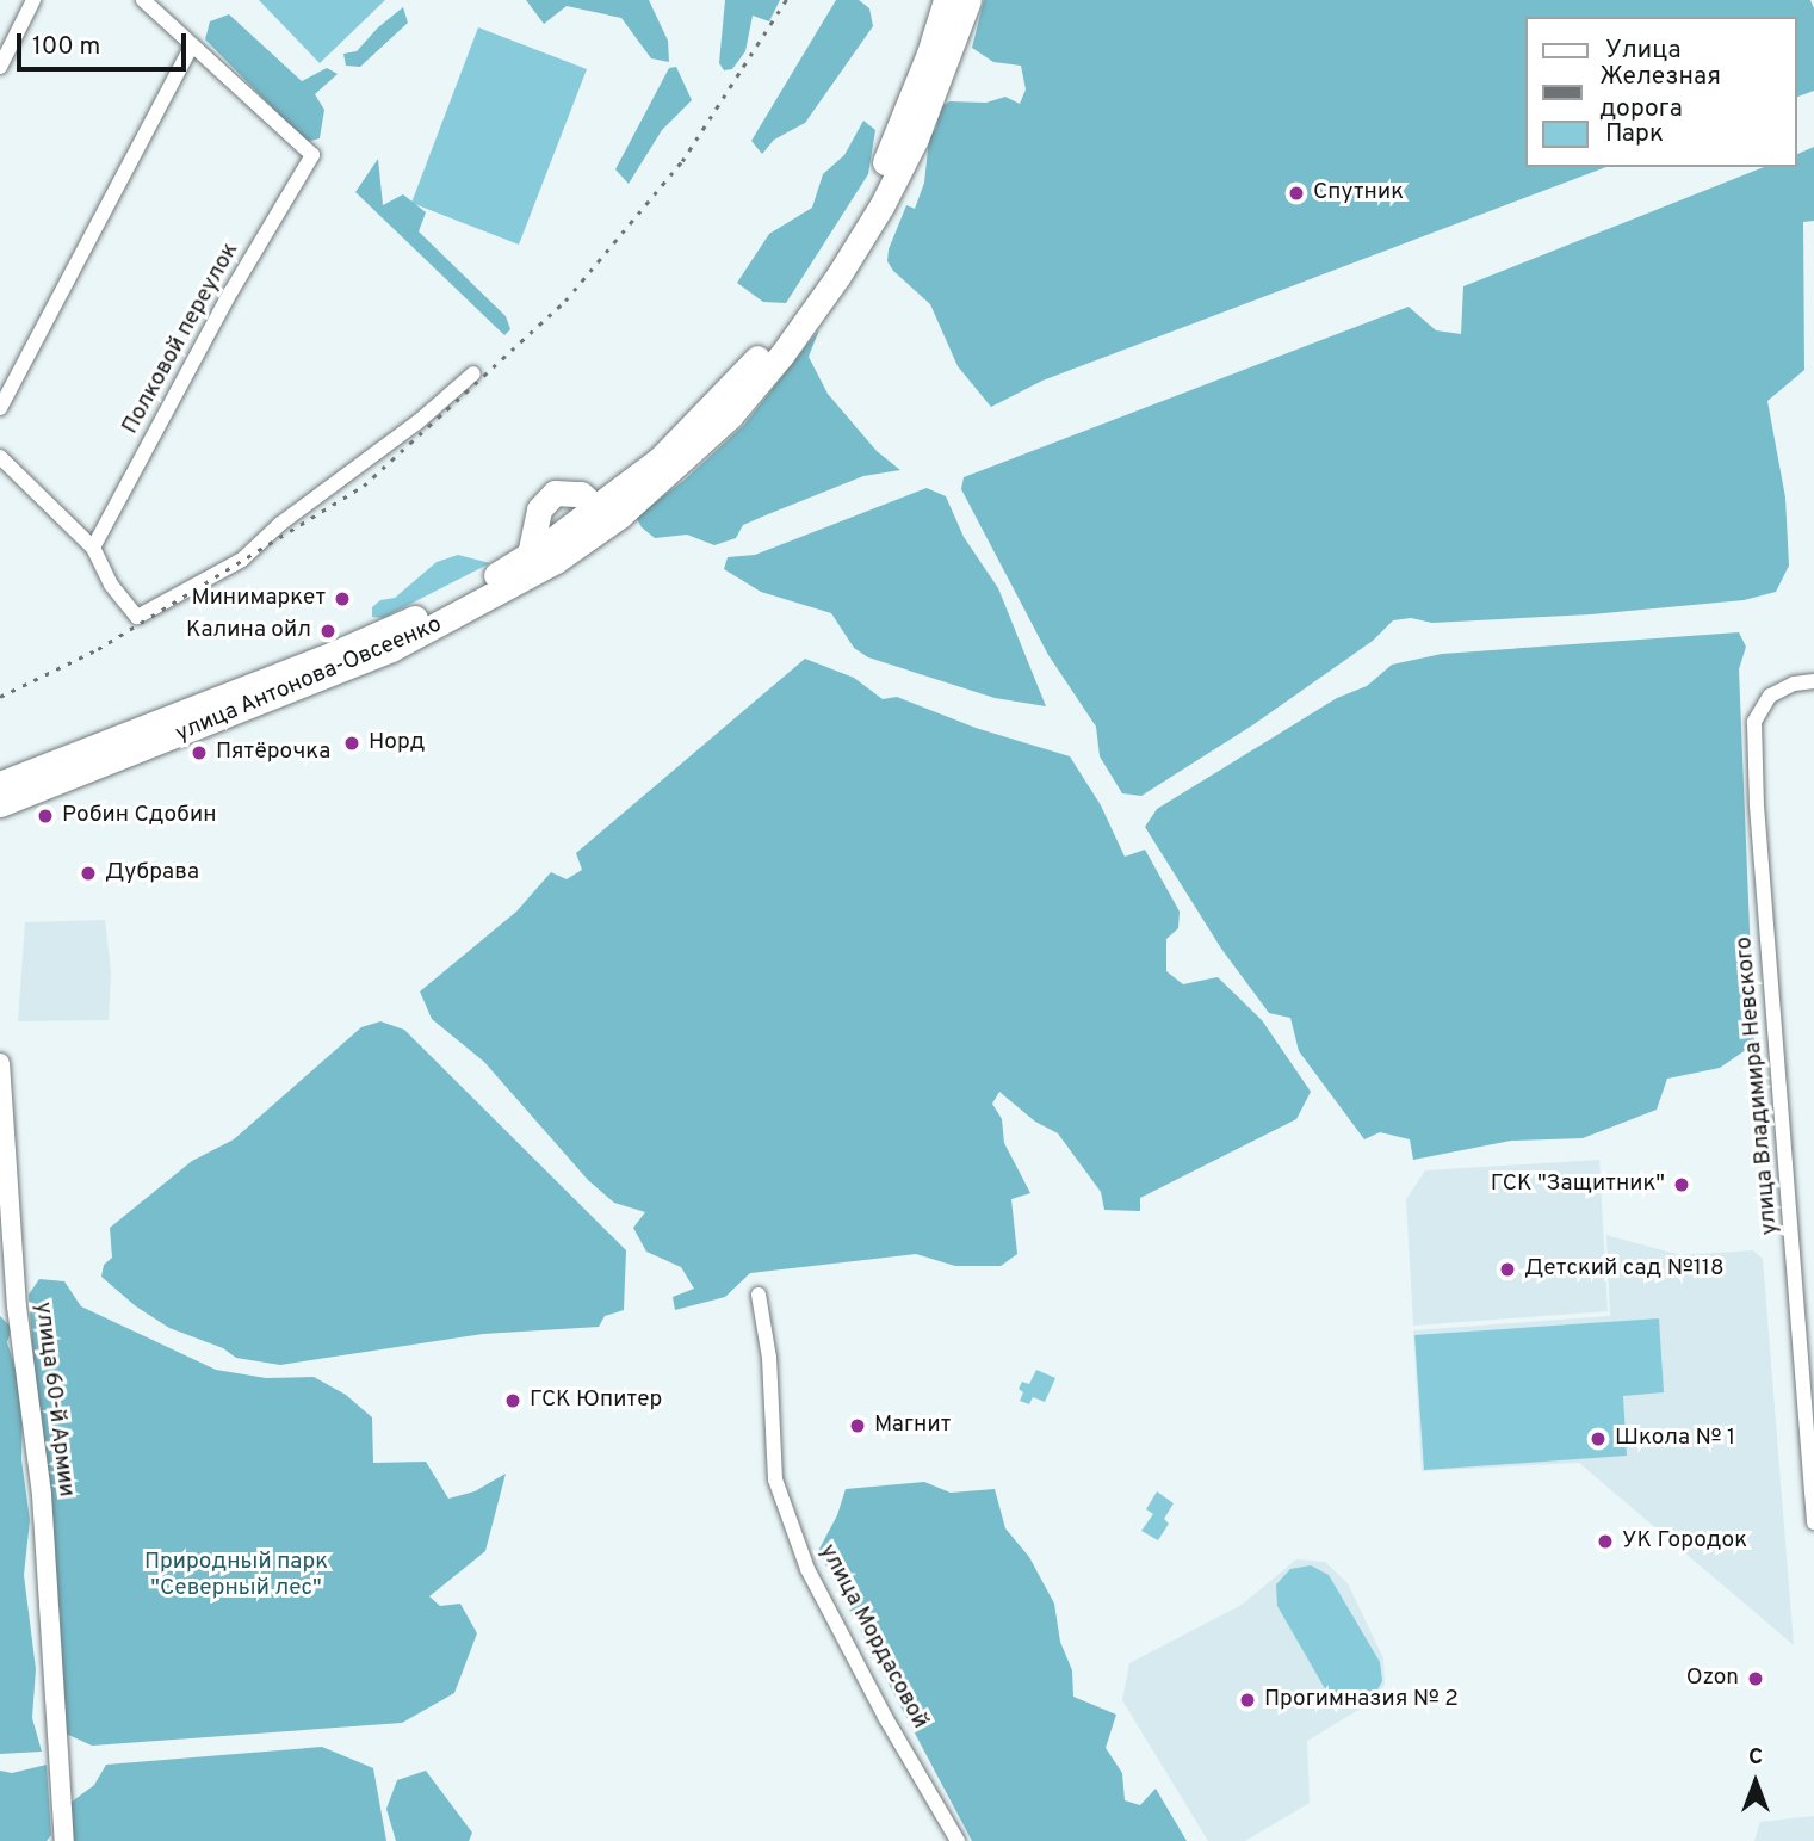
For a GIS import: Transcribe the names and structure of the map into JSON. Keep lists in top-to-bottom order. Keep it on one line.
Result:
{"streets":{"highway":["улица Антонова-Овсеенко"],"street":["Полковой переулок","улица Владимира Невского","улица 60-й Армии","улица Мордасовой"]},"parks":["Природный парк \"Северный лес\""],"places":["Спутник","Минимаркет","Калина ойл","Норд","Пятёрочка","Робин Сдобин","Дубрава","ГСК \"Защитник\"","Детский сад №118","ГСК Юпитер","Магнит","Школа № 1","УК Городок","Ozon","Прогимназия № 2"],"legend":["Улица","Железная дорога","Парк"],"scale_bar":"100 m","north":"top"}
